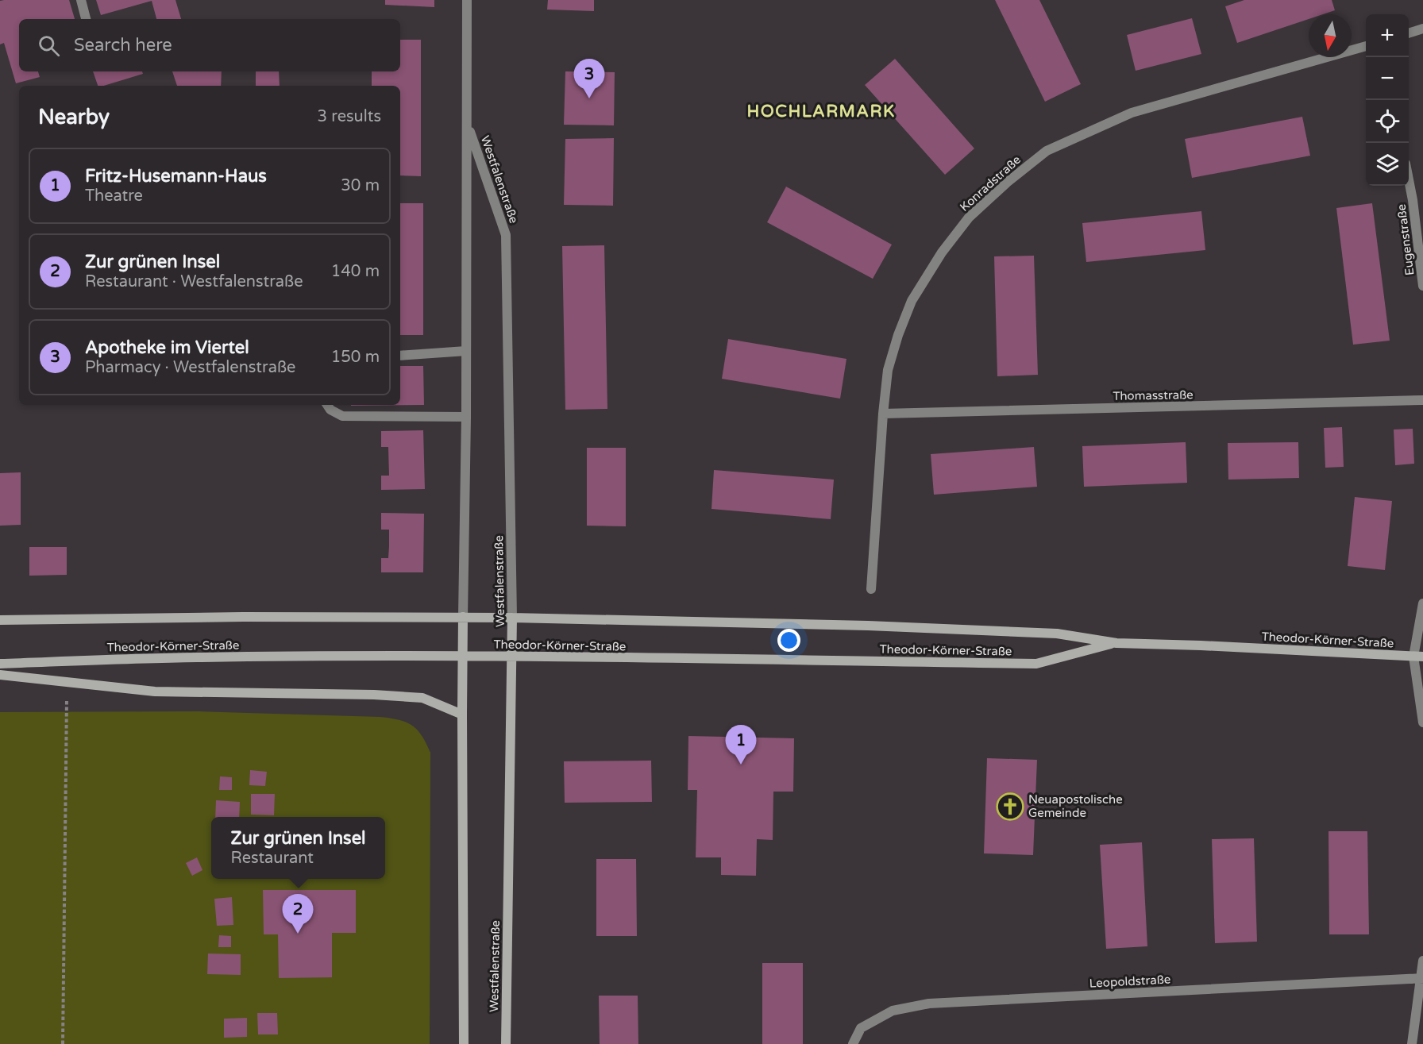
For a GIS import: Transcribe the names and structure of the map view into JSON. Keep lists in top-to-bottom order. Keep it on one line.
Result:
{"streets":{"main road":["Westfalenstraße","Theodor-Körner-Straße"],"street":["Konradstraße","Eugenstraße","Thomasstraße","Leopoldstraße"]},"crossings":[["Westfalenstraße","Theodor-Körner-Straße"],["Konradstraße","Thomasstraße"]],"districts":["HOCHLARMARK"],"places":{"church":["Neuapostolische Gemeinde"]},"north":"bottom","page":{"map_buttons":["+","−"],"search":"Search here","pins":["3","1","2"],"heading":["Nearby","3 results"],"list":[{"mark":"1","name":"Fritz-Husemann-Haus","note":"Theatre","value":"30 m"},{"mark":"2","name":"Zur grünen Insel","note":"Restaurant · Westfalenstraße","value":"140 m"},{"mark":"3","name":"Apotheke im Viertel","note":"Pharmacy · Westfalenstraße","value":"150 m"}],"popup":["Zur grünen Insel","Restaurant"]}}
